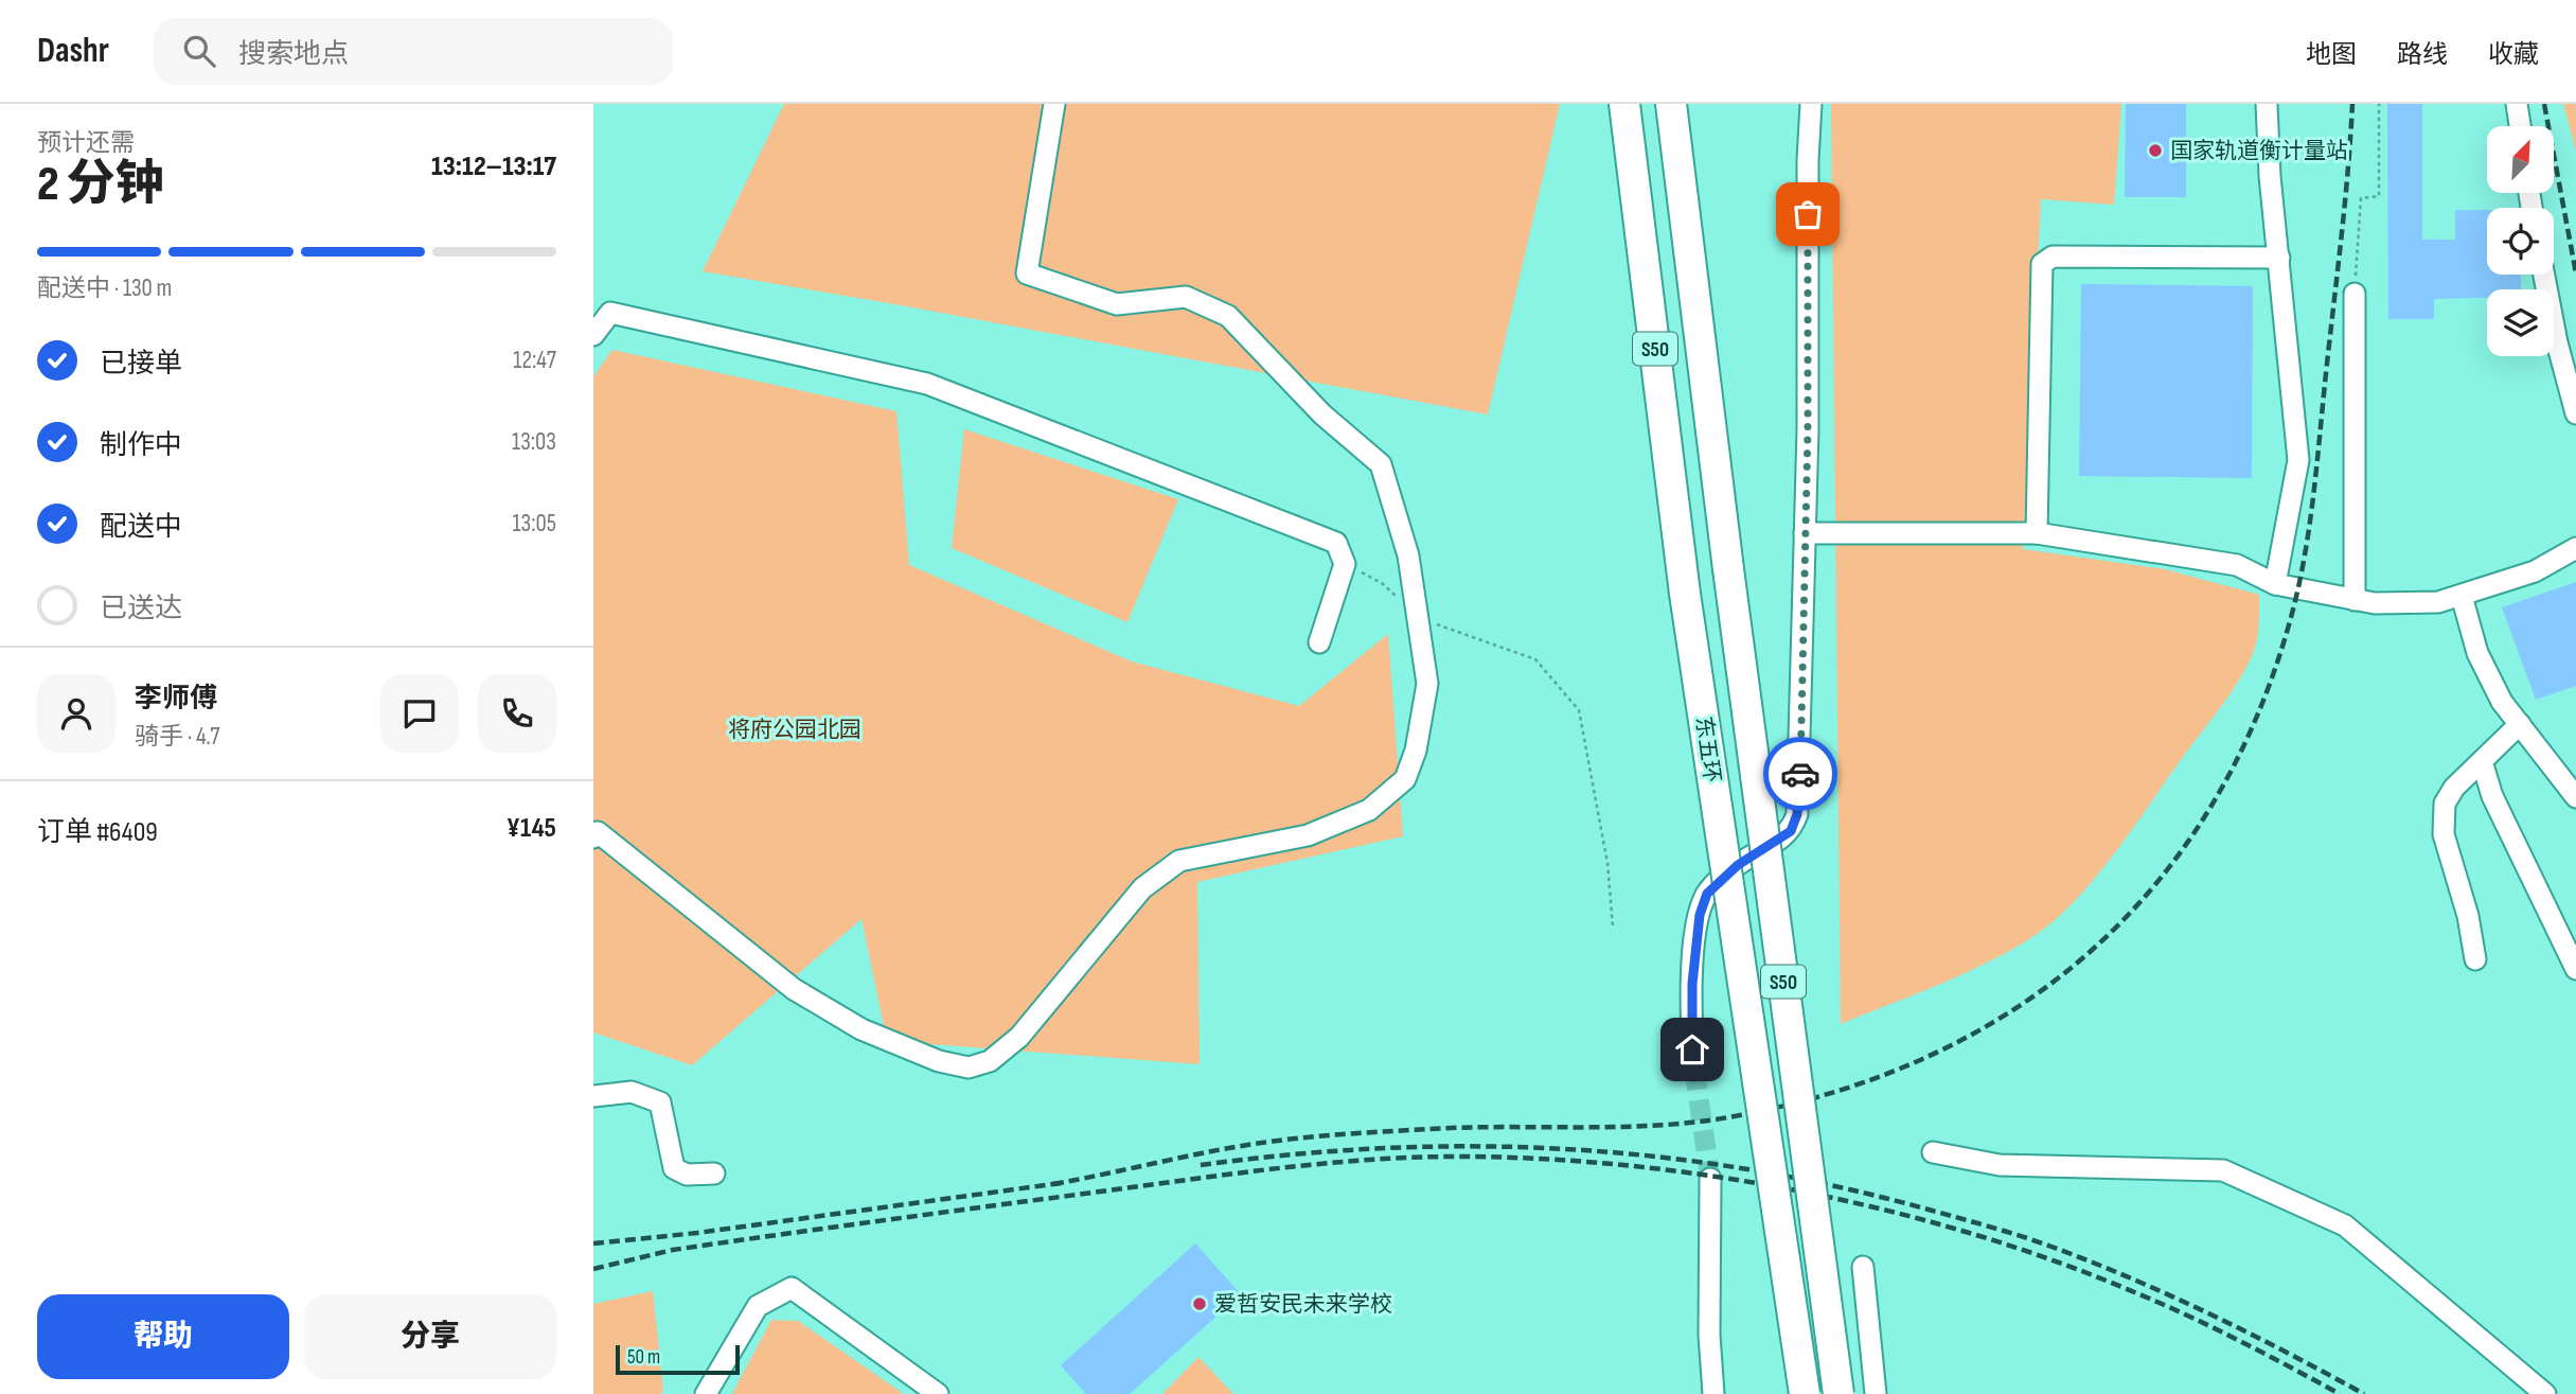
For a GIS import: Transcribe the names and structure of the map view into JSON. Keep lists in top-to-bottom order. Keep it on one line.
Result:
{"streets":{"highway":["S50","东五环"]},"parks":["将府公园北园"],"places":["国家轨道衡计量站","爱哲安民未来学校"],"scale_bar":"50 m","north":"top right","page":{"header":"Dashr","search":"搜索地点","nav":["地图","路线","收藏"],"heading":["2 分钟","预计还需","13:12–13:17"],"panel":["李师傅","骑手 · 4.7","订单 #6409","¥145"],"bar":"配送中 · 130 m","list":[["已接单","12:47"],["制作中","13:03"],["配送中","13:05"],"已送达"],"buttons":["帮助","分享"],"scale":"50 m"}}
